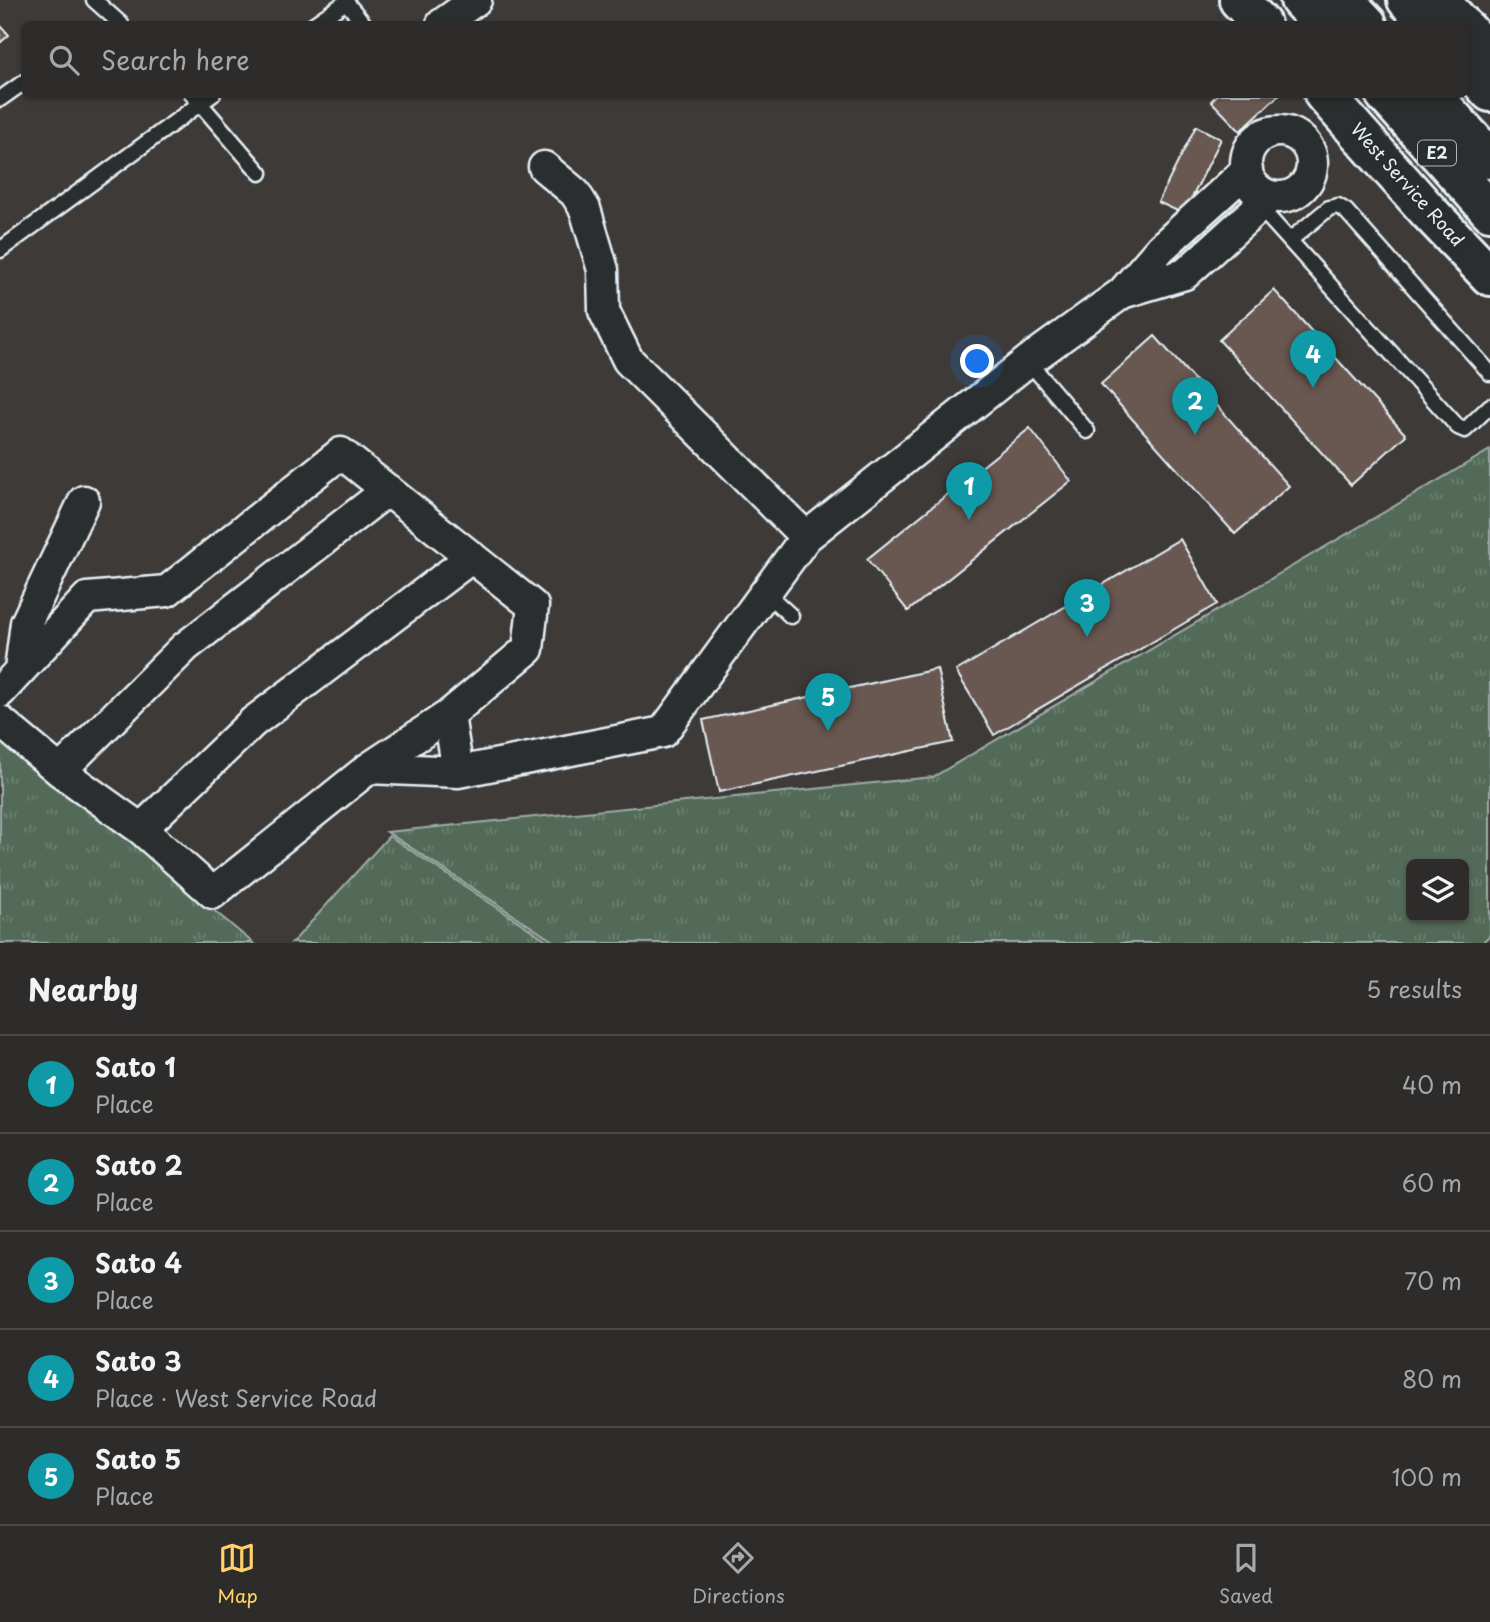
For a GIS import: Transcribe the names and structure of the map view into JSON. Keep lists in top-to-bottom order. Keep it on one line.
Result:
{"streets":{"main road":["E2","West Service Road"]},"page":{"search":"Search here","pins":["4","2","1","3","5"],"heading":["Nearby","5 results"],"list":[{"mark":"1","name":"Sato 1","note":"Place","value":"40 m"},{"mark":"2","name":"Sato 2","note":"Place","value":"60 m"},{"mark":"3","name":"Sato 4","note":"Place","value":"70 m"},{"mark":"4","name":"Sato 3","note":"Place · West Service Road","value":"80 m"},{"mark":"5","name":"Sato 5","note":"Place","value":"100 m"}],"nav":["Map","Directions","Saved"]}}
